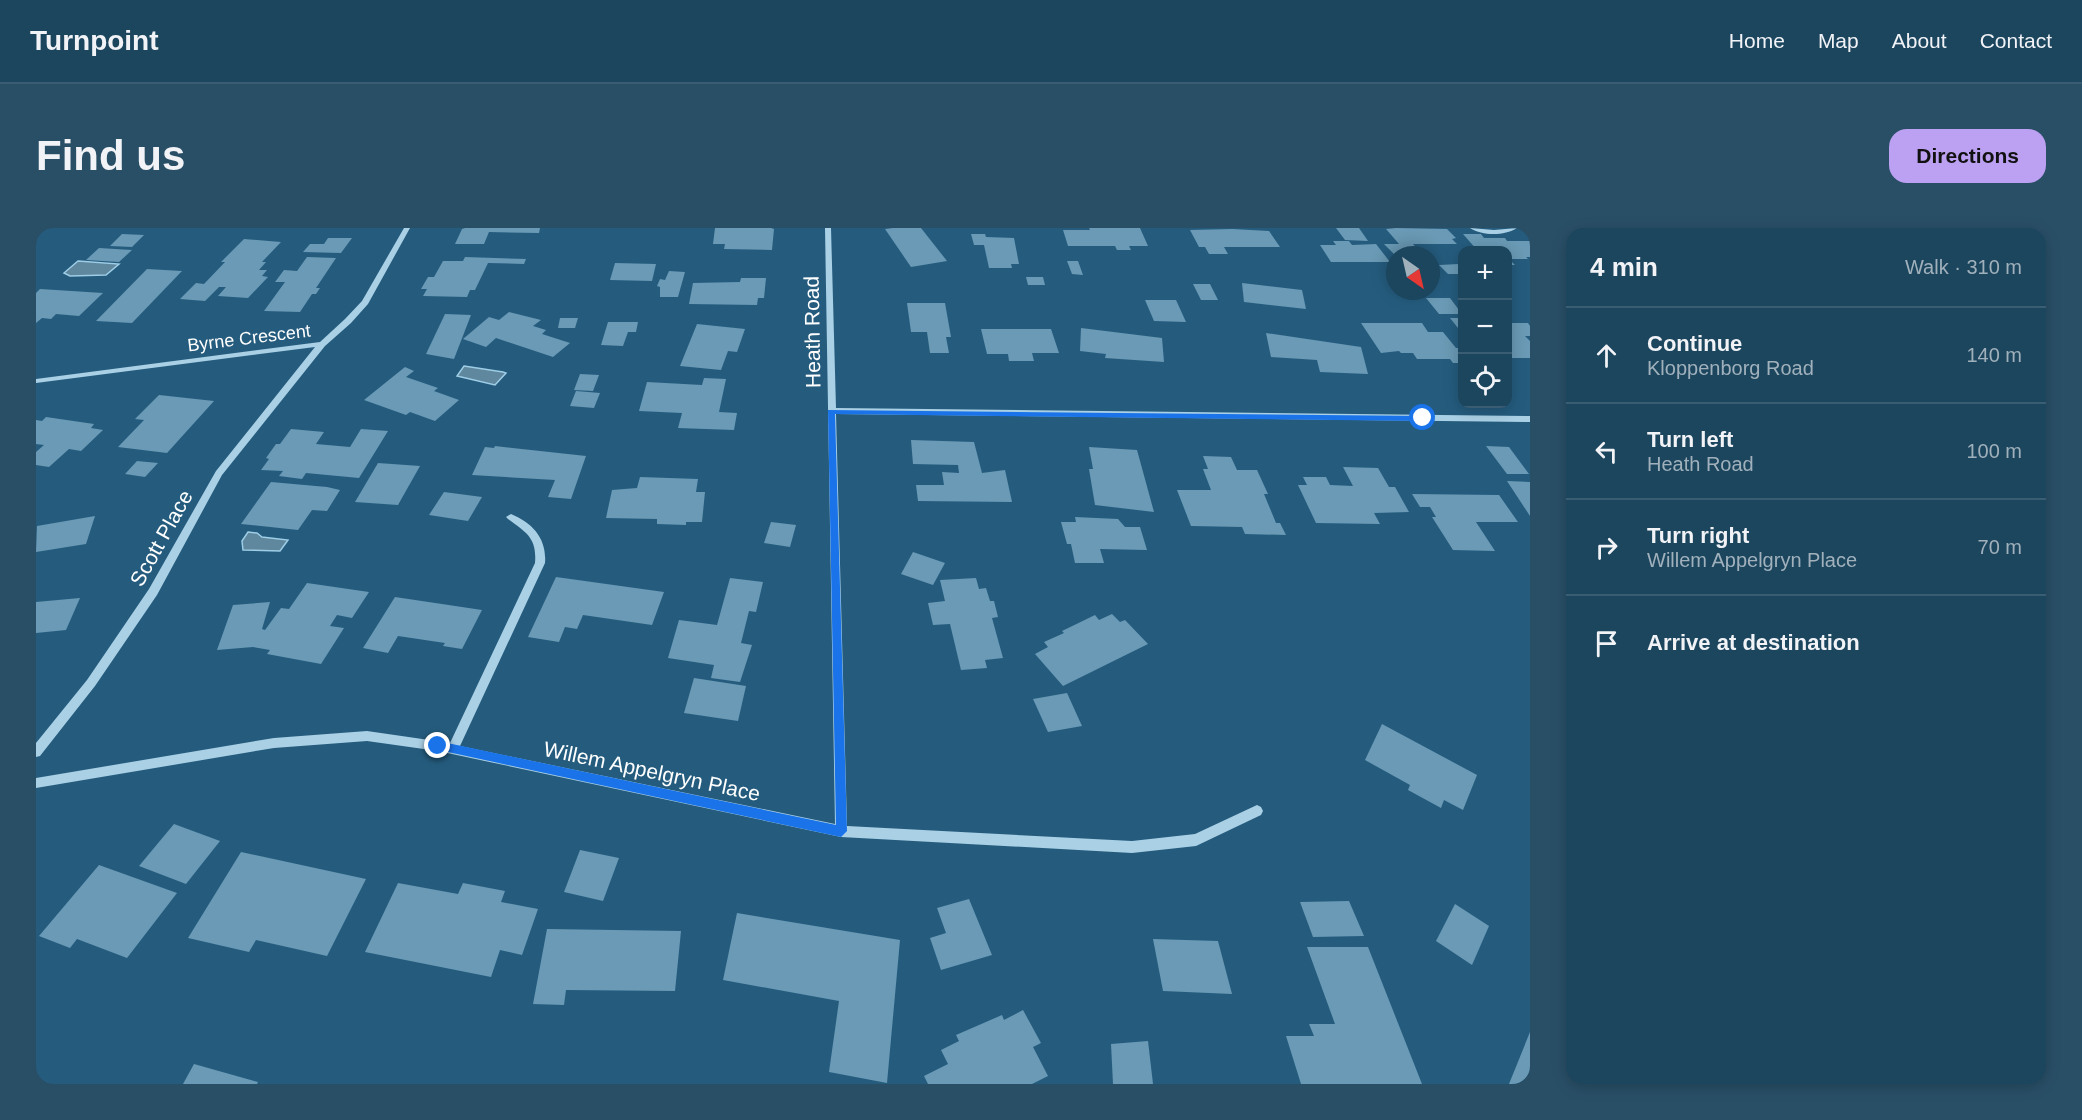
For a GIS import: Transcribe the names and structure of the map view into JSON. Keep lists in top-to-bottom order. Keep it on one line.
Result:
{"streets":{"street":["Heath Road","Byrne Crescent","Scott Place","Willem Appelgryn Place"]},"crossings":[["Heath Road","Willem Appelgryn Place"],["Byrne Crescent","Scott Place"]],"north":"bottom right","page":{"header":"Turnpoint","nav":["Home","Map","About","Contact"],"buttons":"Directions","title":"Find us","heading":["4 min","Walk · 310 m"],"map_buttons":["+","−"],"list":[["Continue","Kloppenborg Road","140 m"],["Turn left","Heath Road","100 m"],["Turn right","Willem Appelgryn Place","70 m"],"Arrive at destination"]}}
